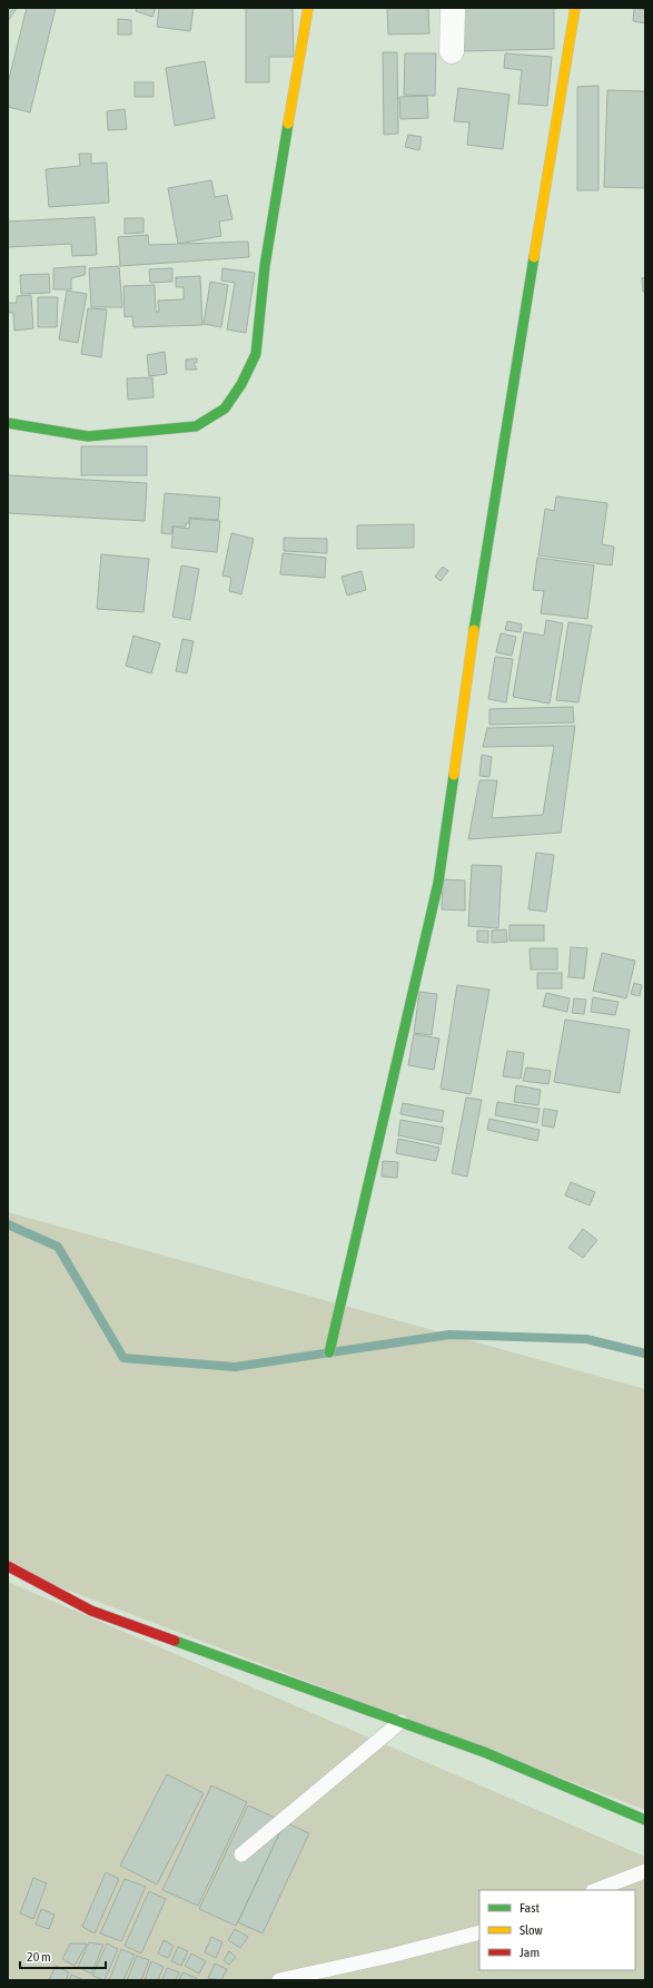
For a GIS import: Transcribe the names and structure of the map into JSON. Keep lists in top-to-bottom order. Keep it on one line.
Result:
{"legend":["Fast","Slow","Jam"],"scale_bar":"20 m"}
